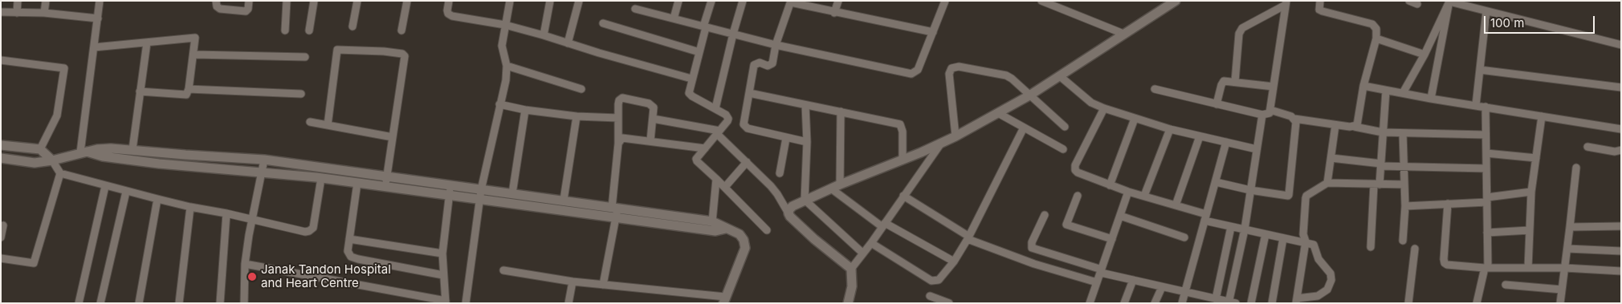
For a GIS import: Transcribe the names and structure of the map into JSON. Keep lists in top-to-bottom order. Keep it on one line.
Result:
{"places":["Janak Tandon Hospital and Heart Centre"],"scale_bar":"100 m"}
